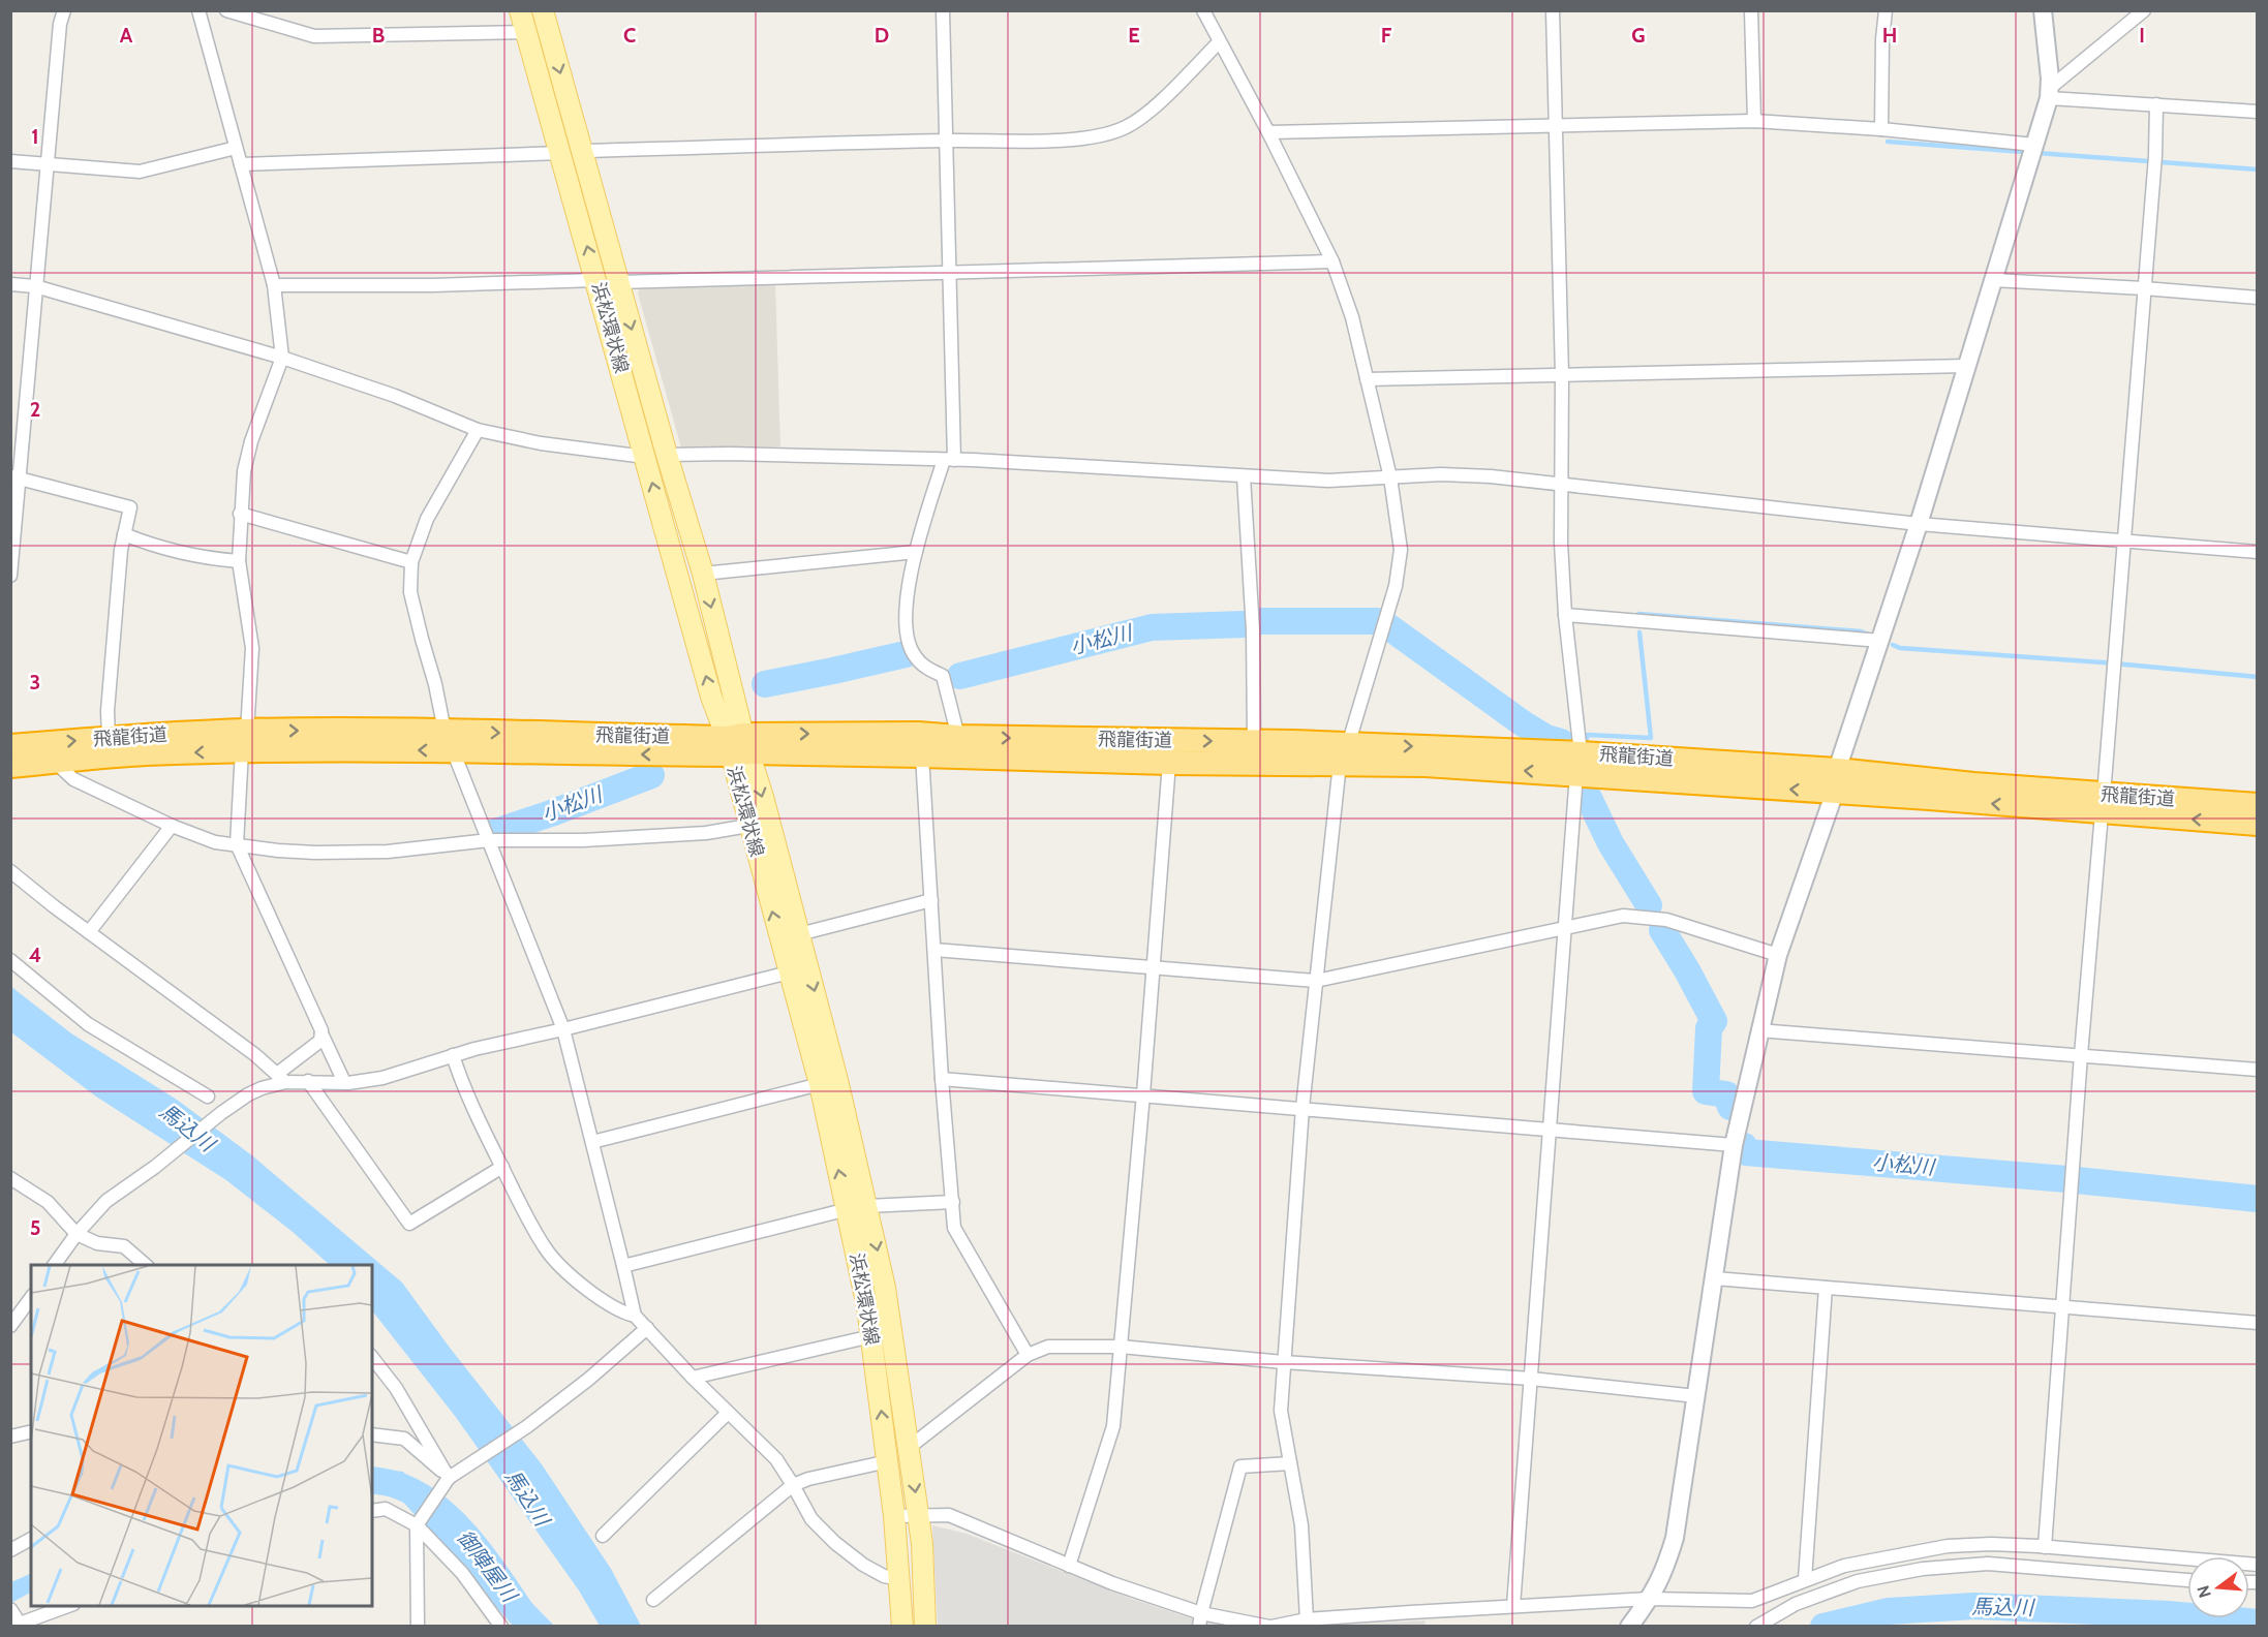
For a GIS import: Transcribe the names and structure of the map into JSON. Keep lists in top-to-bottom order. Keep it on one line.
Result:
{"streets":{"highway":["飛龍街道"],"main road":["浜松環状線"]},"crossings":[["浜松環状線","飛龍街道"]],"water":["小松川","馬込川","御陣屋川"],"north":"left","grid":{"columns":["A","B","C","D","E","F","G","H","I"],"rows":["1","2","3","4","5"]}}
